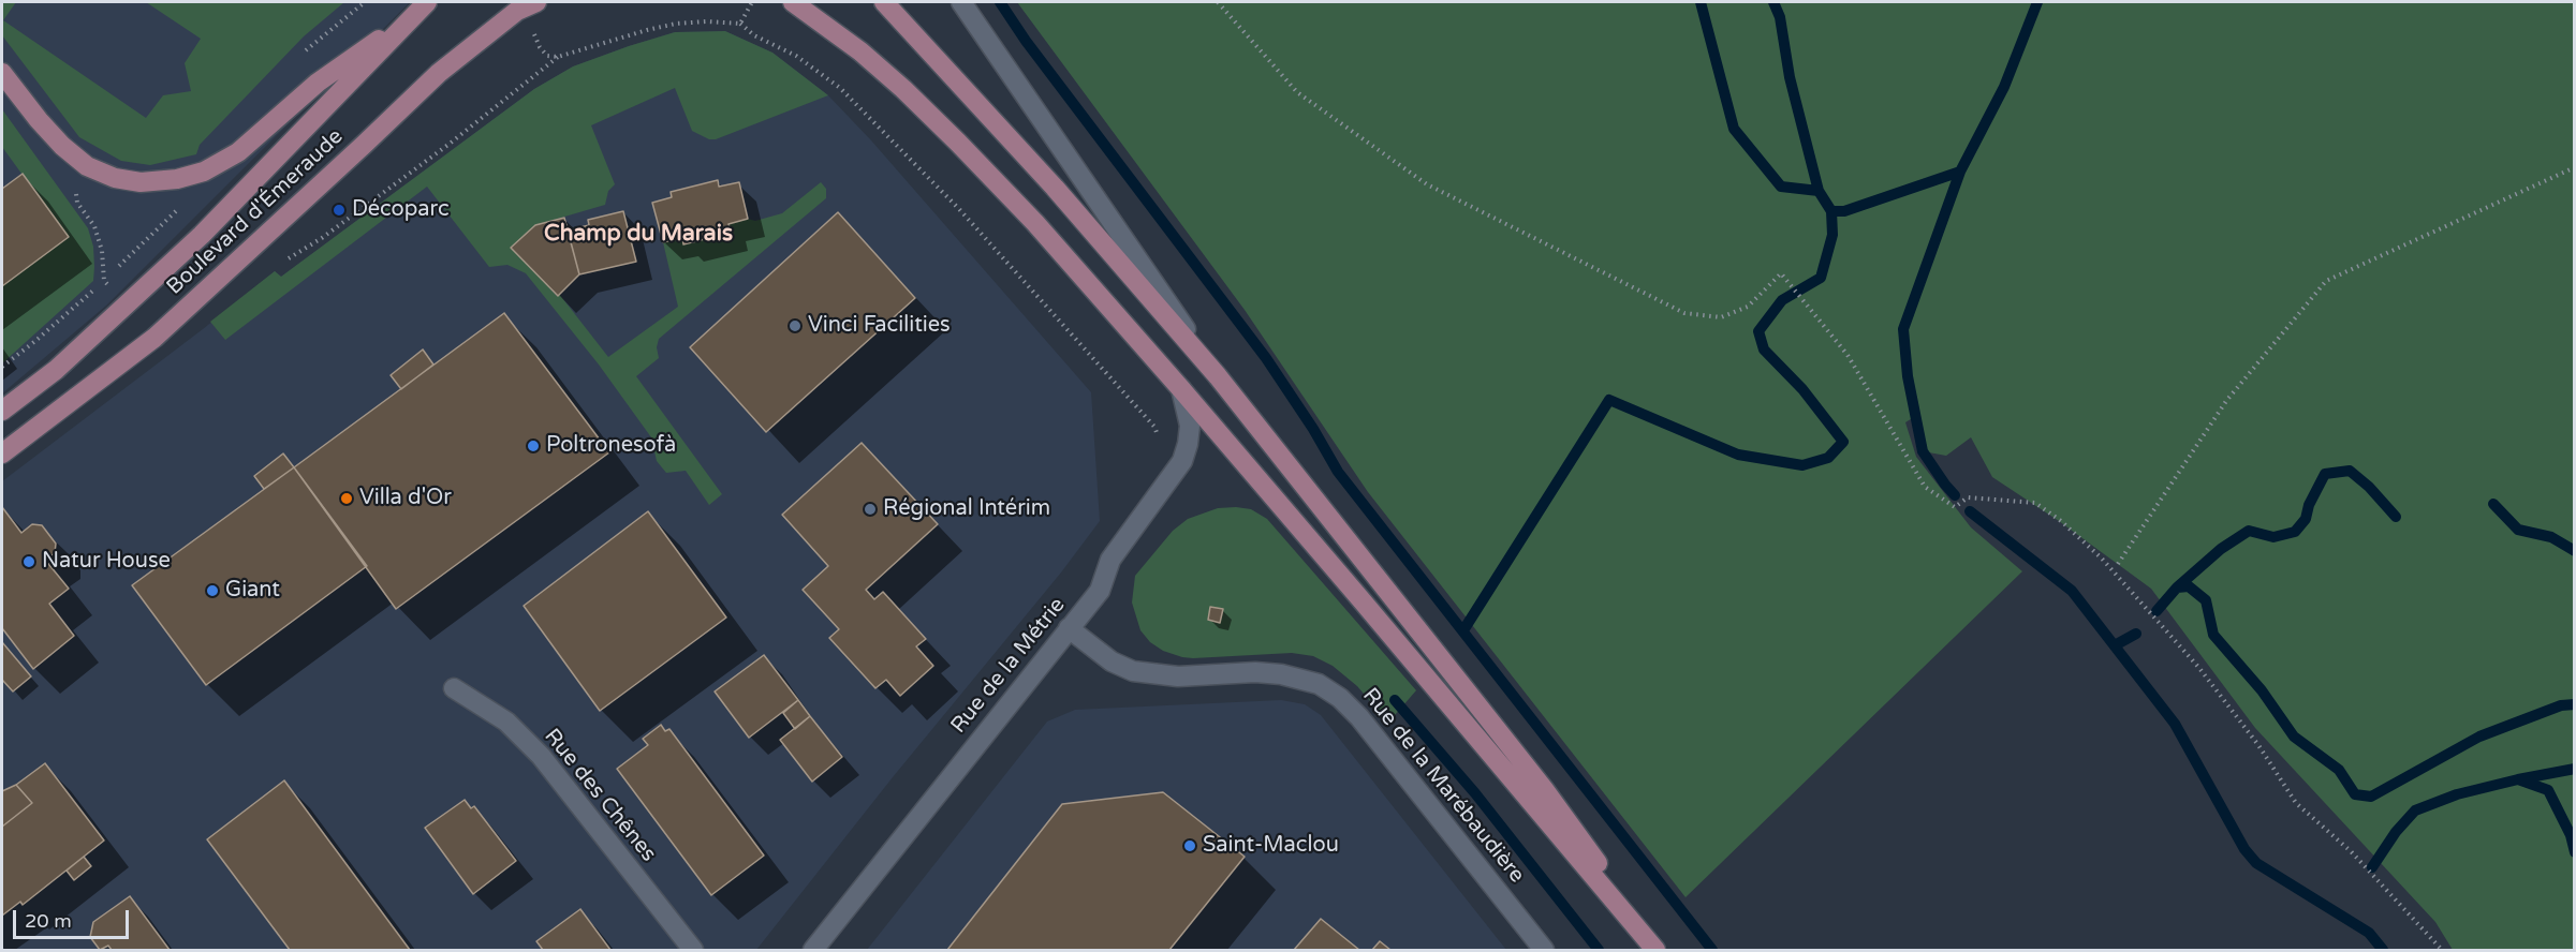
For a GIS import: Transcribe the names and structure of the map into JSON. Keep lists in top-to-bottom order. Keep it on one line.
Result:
{"streets":{"main road":["Boulevard d'Émeraude"],"street":["Rue de la Métrie","Rue de la Marébaudière","Rue des Chênes"]},"crossings":[["Rue de la Métrie","Rue de la Marébaudière"]],"districts":["Champ du Marais"],"places":["Décoparc","Vinci Facilities","Poltronesofà","Villa d'Or","Régional Intérim","Natur House","Giant","Saint-Maclou"],"scale_bar":"20 m"}
